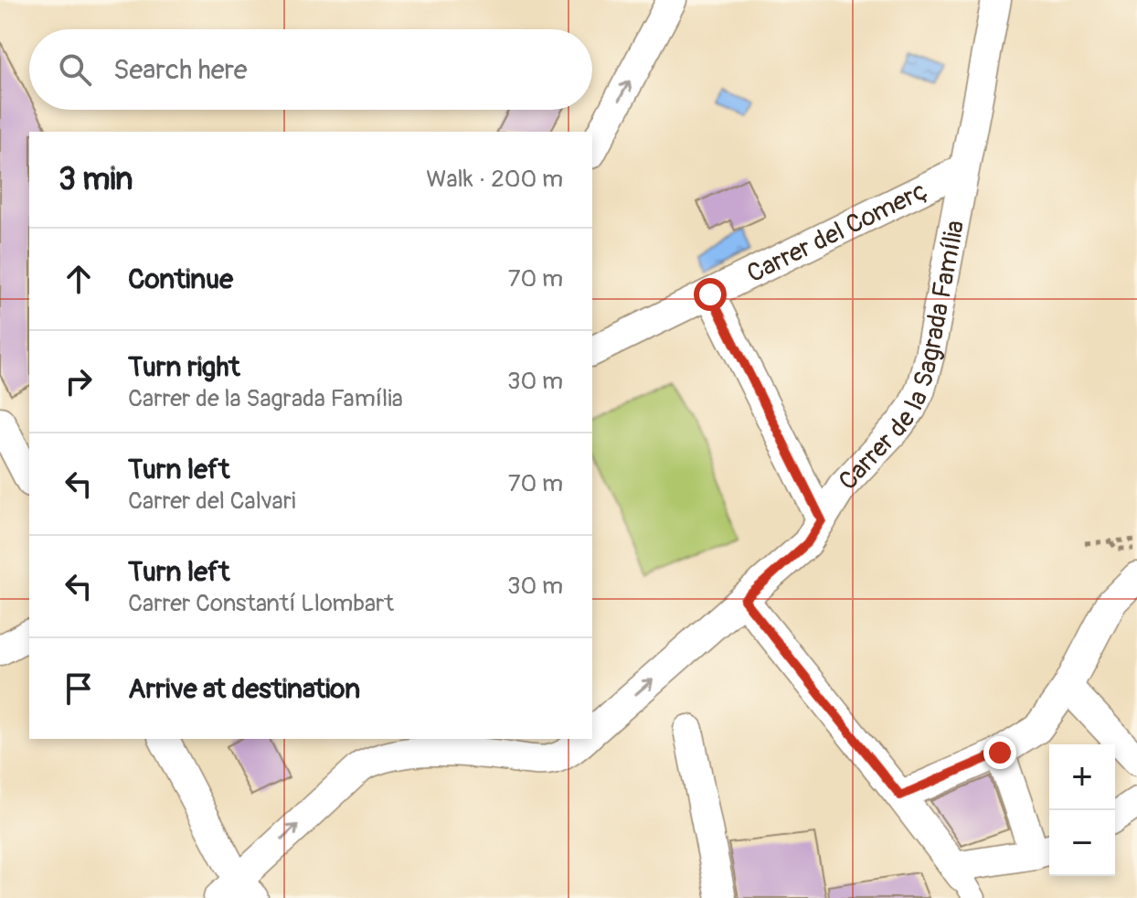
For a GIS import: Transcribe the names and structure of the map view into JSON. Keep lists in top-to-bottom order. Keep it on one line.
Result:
{"streets":{"street":["Carrer del Comerç","Carrer de la Sagrada Família"]},"crossings":[["Carrer del Comerç","Carrer de la Sagrada Família"]],"one_way":["Carrer de la Sagrada Família"],"page":{"search":"Search here","heading":["3 min","Walk · 200 m"],"list":[["Continue","70 m"],["Turn right","Carrer de la Sagrada Família","30 m"],["Turn left","Carrer del Calvari","70 m"],["Turn left","Carrer Constantí Llombart","30 m"],"Arrive at destination"],"map_buttons":["+","−"]}}
